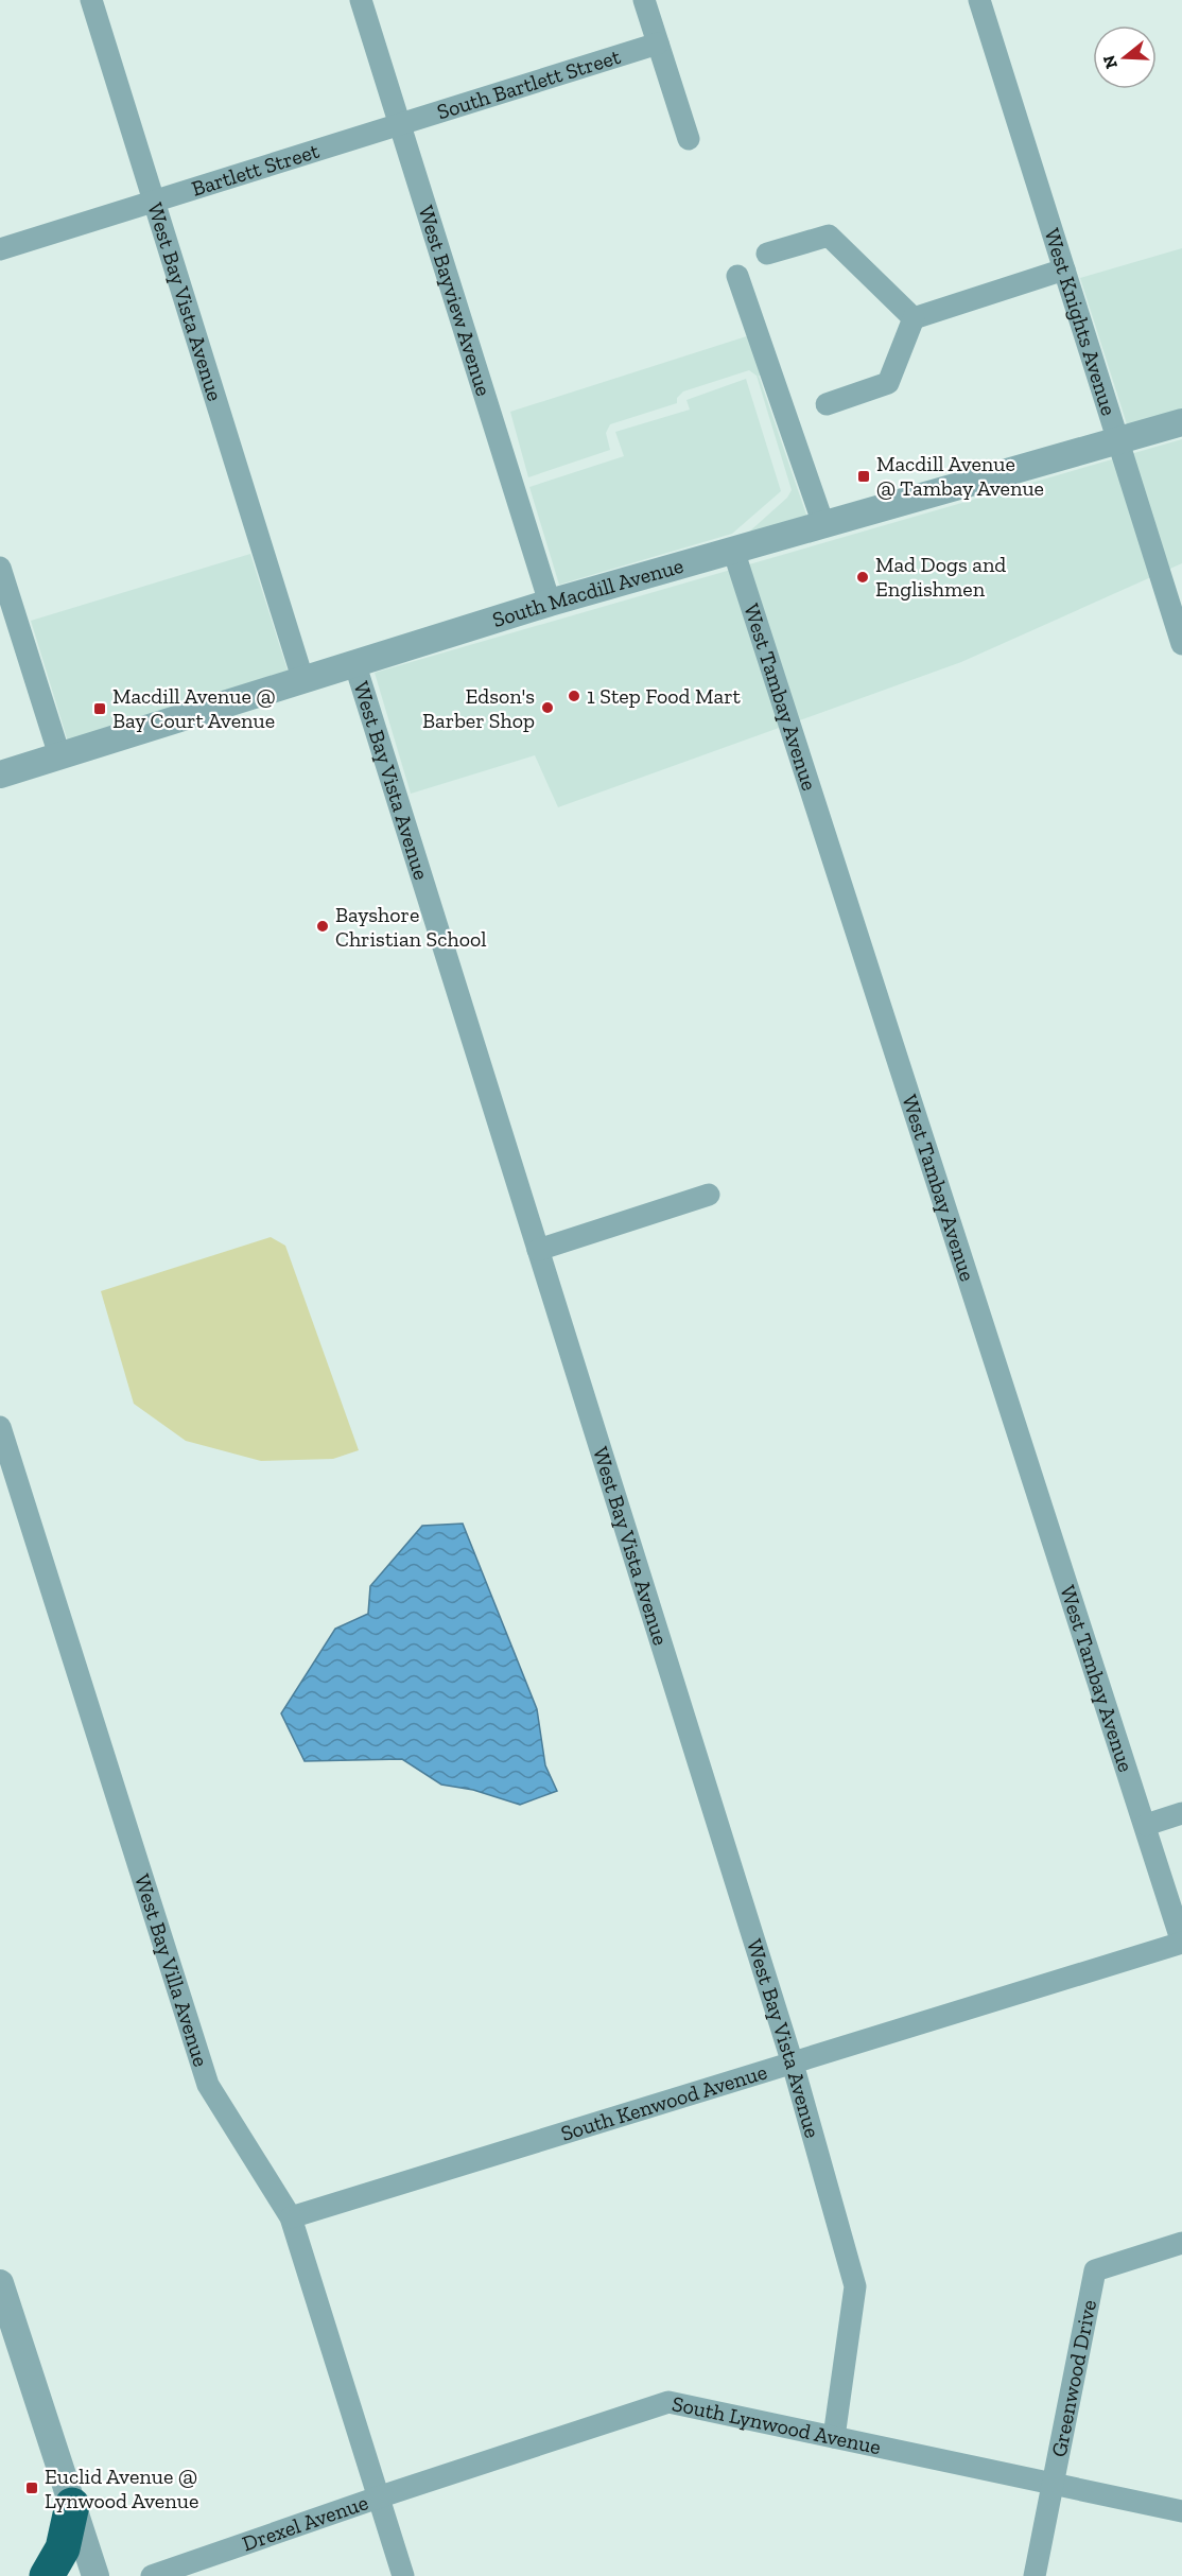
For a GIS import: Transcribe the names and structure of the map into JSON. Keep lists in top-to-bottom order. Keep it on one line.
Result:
{"streets":{"street":["South Bartlett Street","Bartlett Street","West Bayview Avenue","West Bay Vista Avenue","West Knights Avenue","South Macdill Avenue","West Tambay Avenue","West Bay Villa Avenue","South Kenwood Avenue","Greenwood Drive","South Lynwood Avenue","Drexel Avenue"]},"crossings":[["South Bartlett Street","Bartlett Street"],["South Bartlett Street","West Bayview Avenue"],["Bartlett Street","West Bayview Avenue"],["Bartlett Street","West Bay Vista Avenue"],["West Bayview Avenue","South Macdill Avenue"],["West Bay Vista Avenue","South Macdill Avenue"],["West Bay Vista Avenue","South Kenwood Avenue"],["West Bay Vista Avenue","South Lynwood Avenue"],["West Knights Avenue","South Macdill Avenue"],["South Macdill Avenue","West Tambay Avenue"],["West Tambay Avenue","South Kenwood Avenue"],["West Bay Villa Avenue","South Kenwood Avenue"],["West Bay Villa Avenue","South Lynwood Avenue"],["West Bay Villa Avenue","Drexel Avenue"],["Greenwood Drive","South Lynwood Avenue"],["South Lynwood Avenue","Drexel Avenue"]],"places":{"transit":["Macdill Avenue @ Tambay Avenue","Macdill Avenue @ Bay Court Avenue","Euclid Avenue @ Lynwood Avenue"],"other":["Mad Dogs and Englishmen","1 Step Food Mart","Edson's Barber Shop","Bayshore Christian School"]},"north":"left"}
